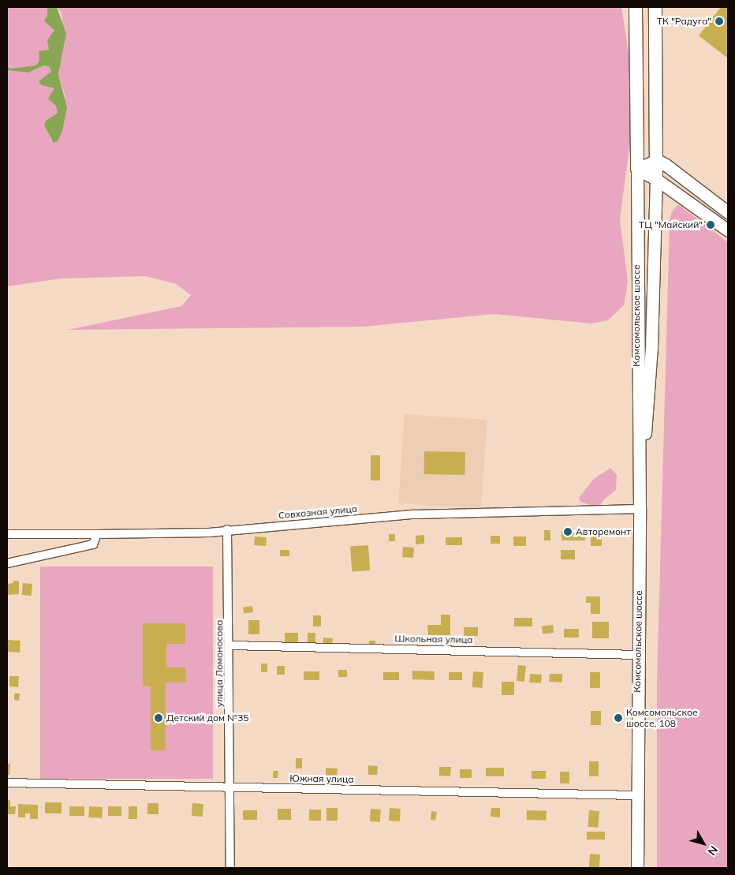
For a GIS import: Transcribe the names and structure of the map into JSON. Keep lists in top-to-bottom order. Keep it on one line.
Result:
{"streets":{"main road":["Комсомольское шоссе"],"street":["Совхозная улица","Школьная улица","улица Ломоносова","Южная улица"]},"crossings":[["Комсомольское шоссе","Совхозная улица"],["Комсомольское шоссе","Школьная улица"],["Комсомольское шоссе","Южная улица"],["Совхозная улица","улица Ломоносова"],["Школьная улица","улица Ломоносова"],["улица Ломоносова","Южная улица"]],"places":["ТК \"Радуга\"","ТЦ \"Майский\"","Авторемонт","Детский дом №35","Комсомольское шоссе, 108"],"north":"bottom right"}
